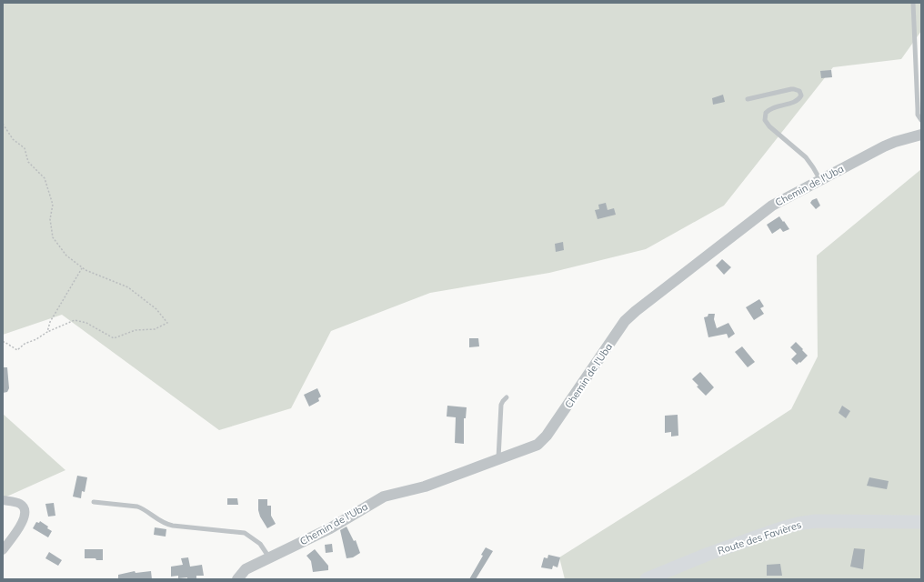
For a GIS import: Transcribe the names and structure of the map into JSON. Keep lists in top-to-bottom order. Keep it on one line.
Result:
{"streets":{"main road":["Route des Favières"],"street":["Chemin de l'Uba"]}}
